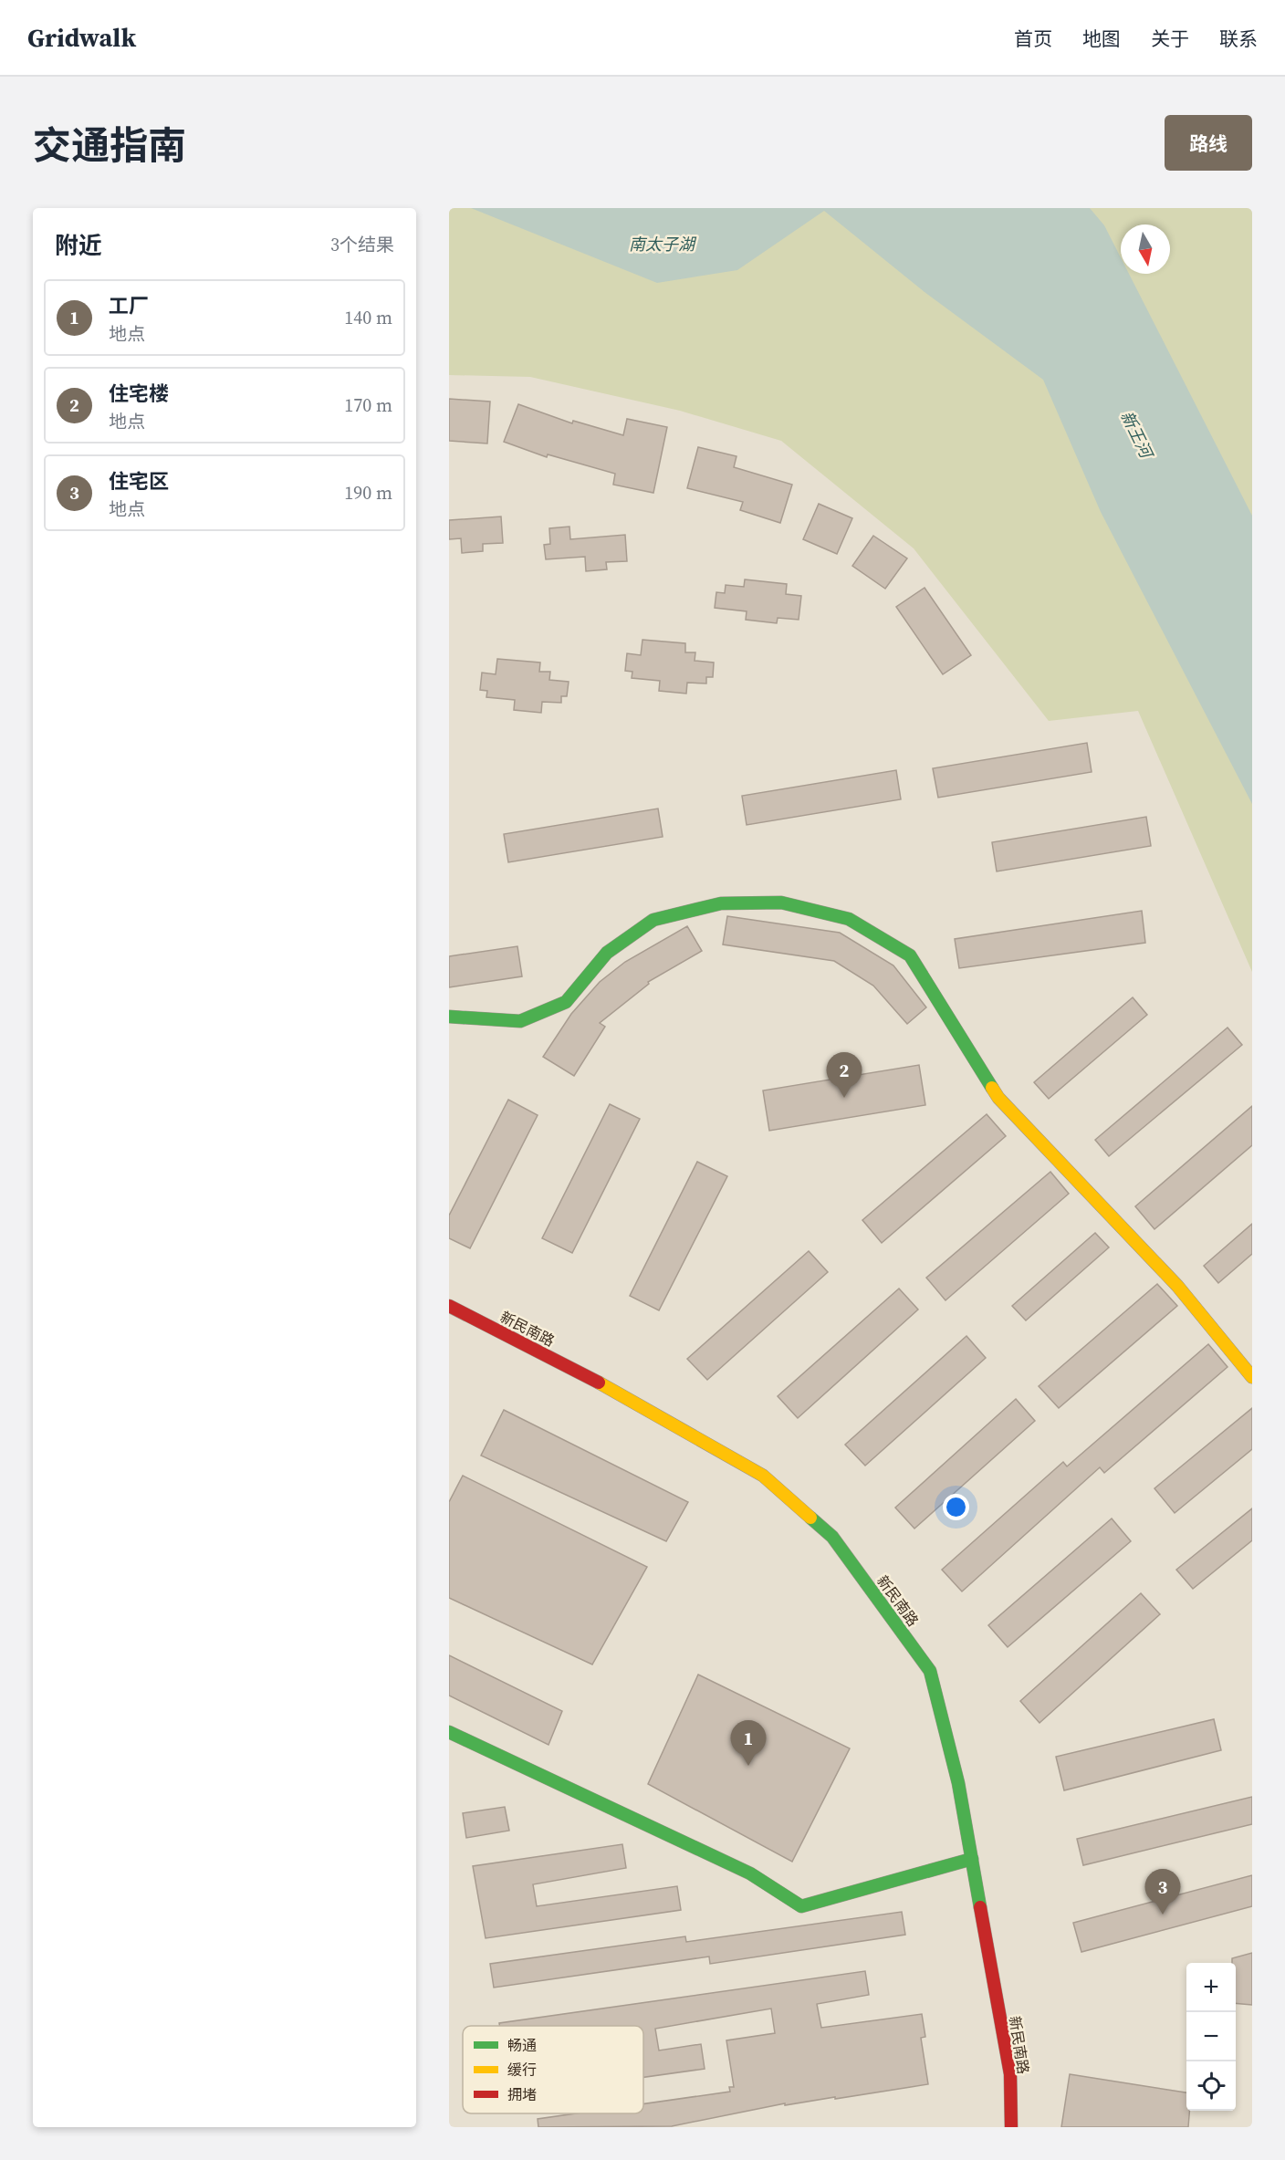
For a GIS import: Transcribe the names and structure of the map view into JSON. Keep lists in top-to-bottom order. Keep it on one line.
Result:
{"streets":{"street":["新民南路"]},"water":["南太子湖","新王河"],"legend":["畅通","缓行","拥堵"],"north":"bottom","page":{"header":"Gridwalk","nav":["首页","地图","关于","联系"],"title":"交通指南","buttons":"路线","heading":["附近","3个结果"],"list":[{"mark":"1","name":"工厂","note":"地点","value":"140 m"},{"mark":"2","name":"住宅楼","note":"地点","value":"170 m"},{"mark":"3","name":"住宅区","note":"地点","value":"190 m"}],"pins":["2","1","3"],"map_buttons":["+","−"]}}
